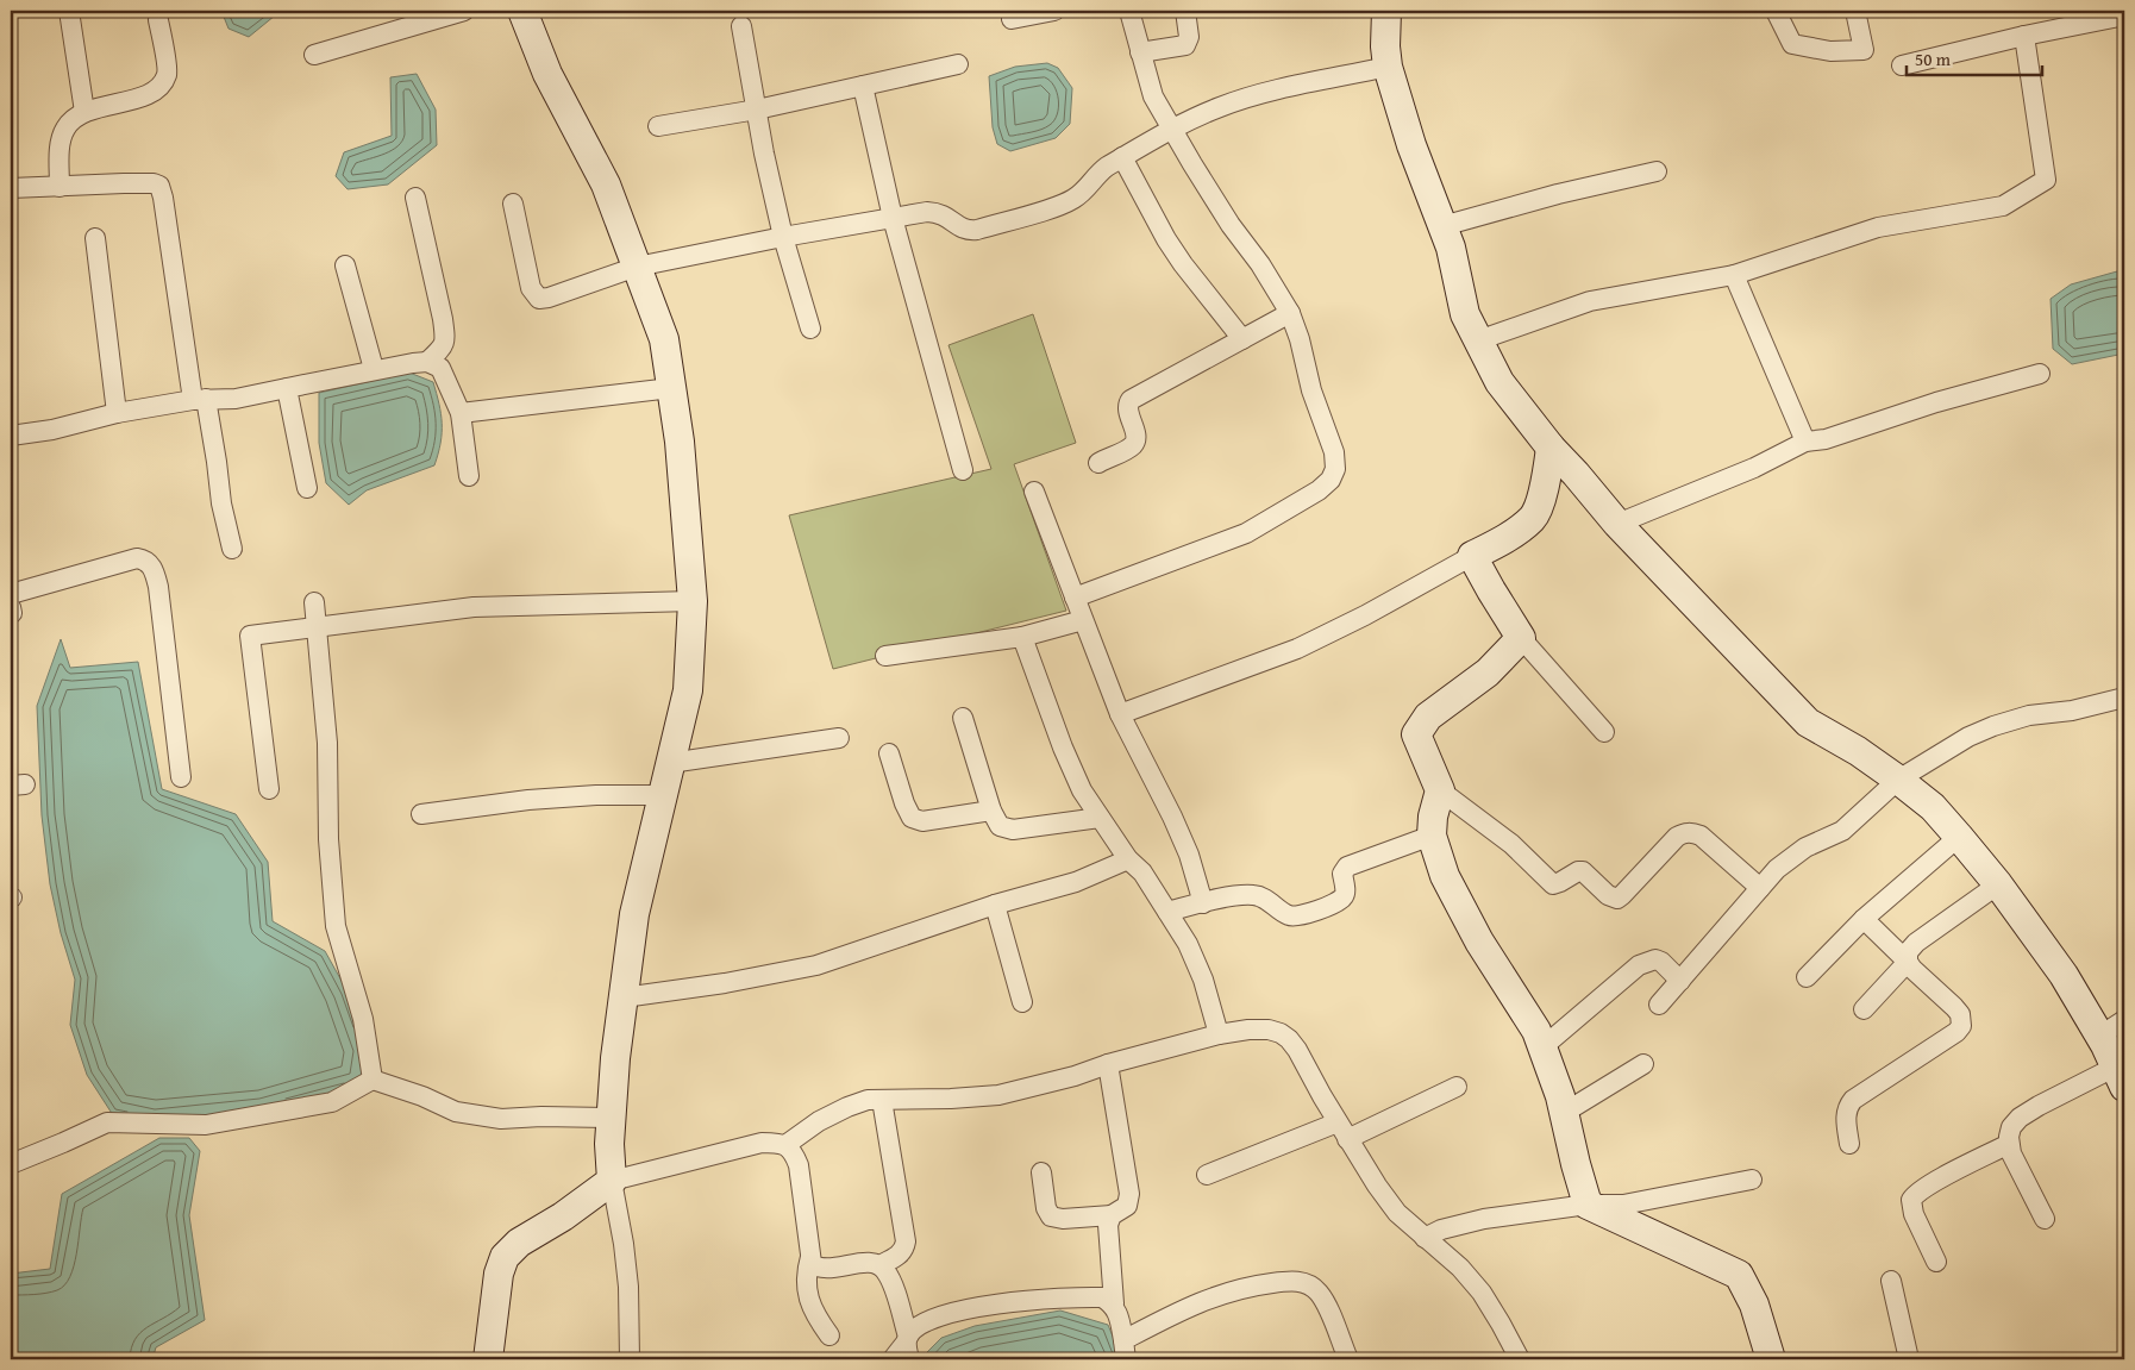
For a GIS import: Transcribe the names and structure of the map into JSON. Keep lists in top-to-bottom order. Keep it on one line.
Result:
{"scale_bar":"50 m"}
